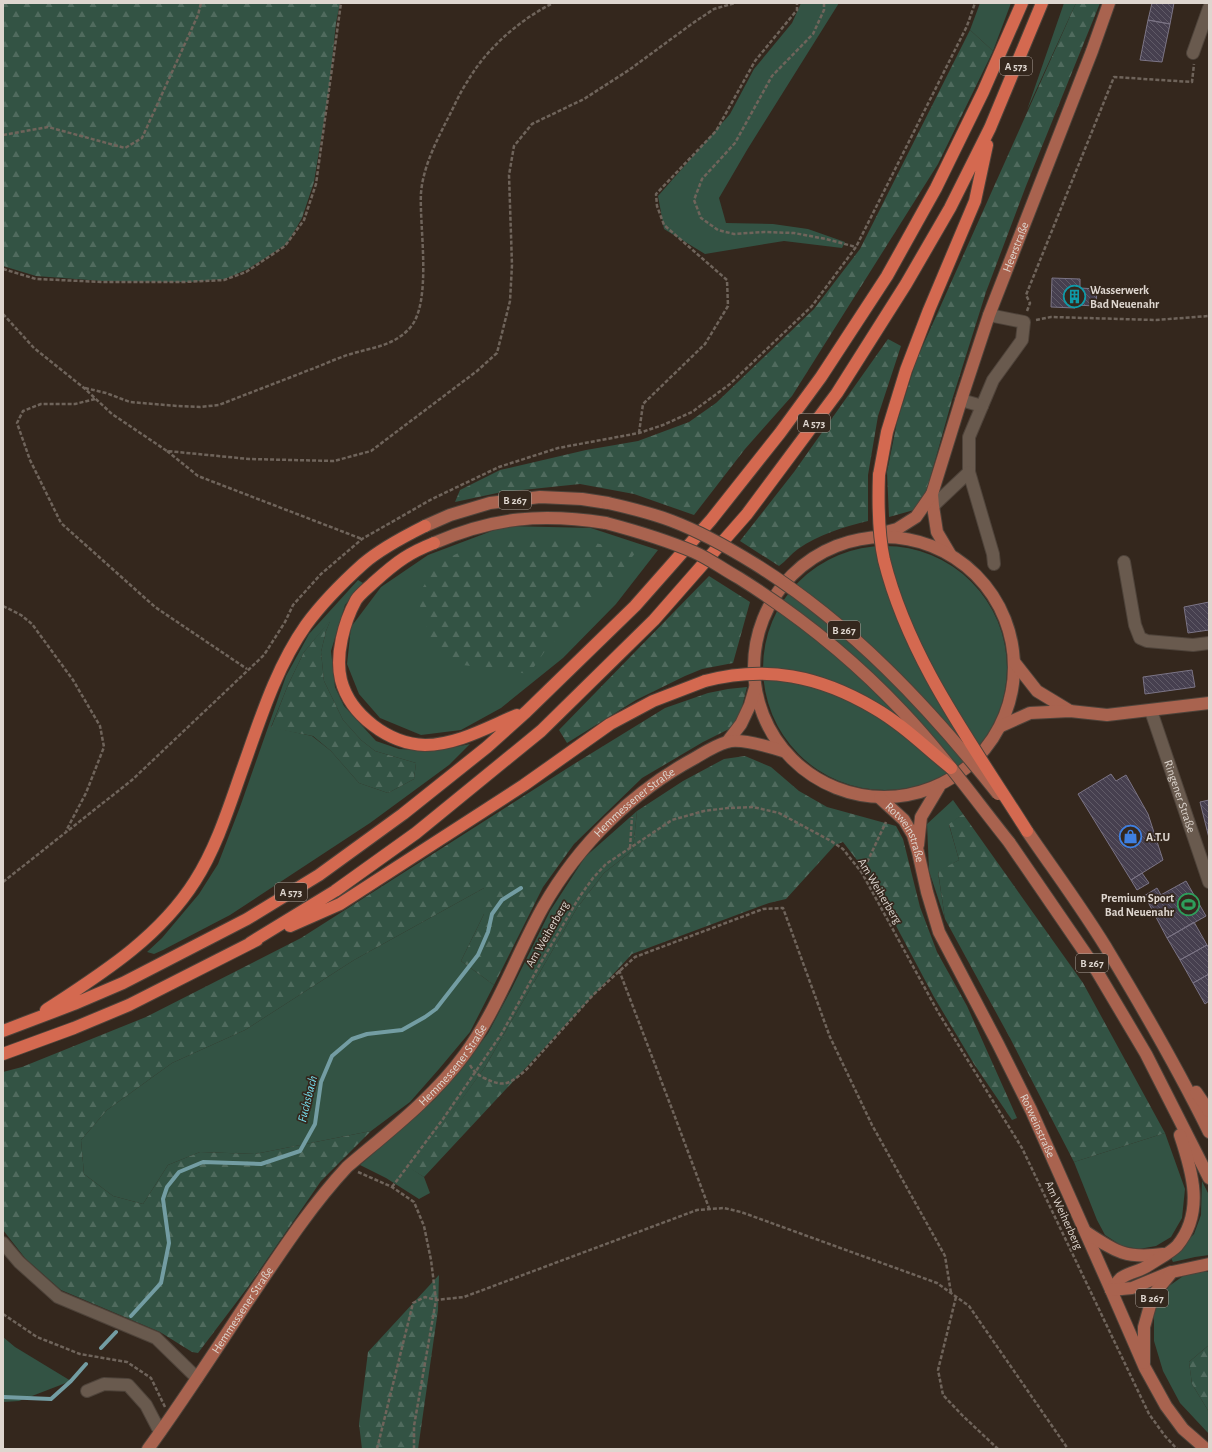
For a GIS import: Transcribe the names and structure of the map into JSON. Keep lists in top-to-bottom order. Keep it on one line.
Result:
{"streets":{"highway":["A 573"],"main road":["Heerstraße","B 267","Hemmessener Straße","Rotweinstraße"],"street":["Ringener Straße"],"path":["Am Weiherberg"]},"crossings":[["A 573","B 267"],["B 267","Rotweinstraße"]],"water":["Fuchsbach"],"places":{"building":["Wasserwerk Bad Neuenahr"],"shop":["A.T.U"],"sports":["Premium Sport Bad Neuenahr"]}}
